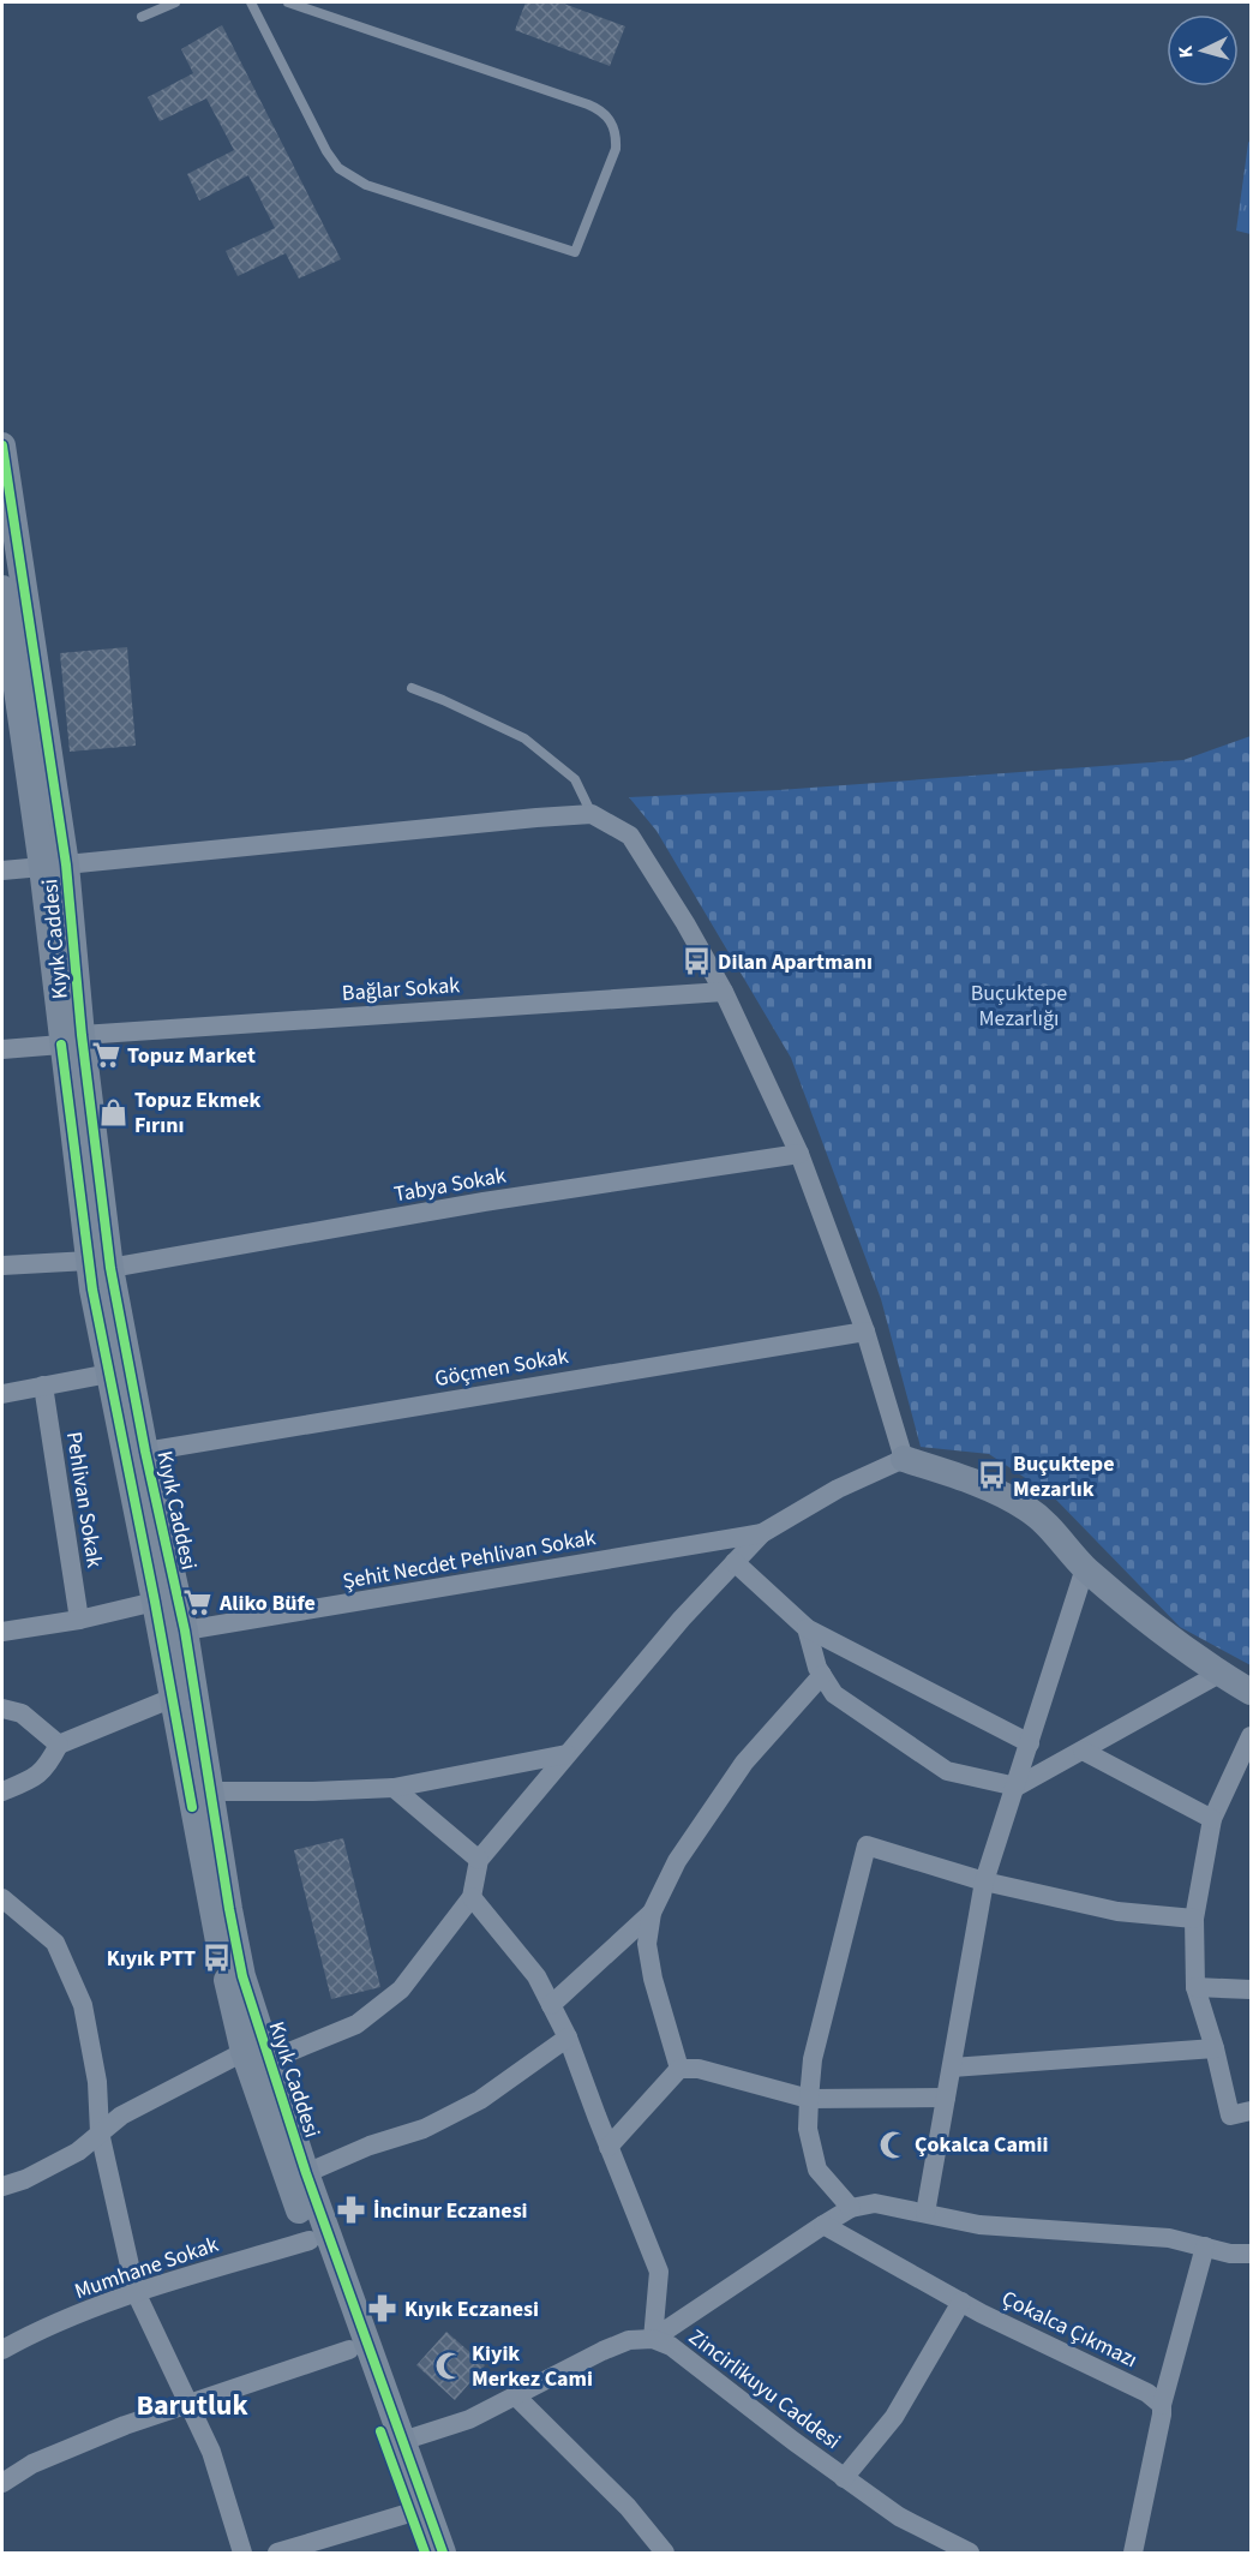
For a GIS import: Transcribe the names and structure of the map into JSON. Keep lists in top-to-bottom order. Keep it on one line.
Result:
{"streets":{"main road":["Kıyık Caddesi"],"street":["Bağlar Sokak","Tabya Sokak","Göçmen Sokak","Pehlivan Sokak","Şehit Necdet Pehlivan Sokak","Mumhane Sokak","Çokalca Çıkmazı","Zincirlikuyu Caddesi"]},"crossings":[["Kıyık Caddesi","Bağlar Sokak"],["Kıyık Caddesi","Tabya Sokak"],["Kıyık Caddesi","Göçmen Sokak"],["Kıyık Caddesi","Şehit Necdet Pehlivan Sokak"],["Kıyık Caddesi","Mumhane Sokak"],["Kıyık Caddesi","Zincirlikuyu Caddesi"]],"districts":["Barutluk"],"parks":["Buçuktepe Mezarlığı"],"places":{"bus stop":["Dilan Apartmanı","Buçuktepe Mezarlık","Kıyık PTT"],"supermarket":["Topuz Market","Aliko Büfe"],"shop":["Topuz Ekmek Fırını"],"mosque":["Çokalca Camii","Kiyik Merkez Cami"],"pharmacy":["İncinur Eczanesi","Kıyık Eczanesi"]},"north":"left"}
